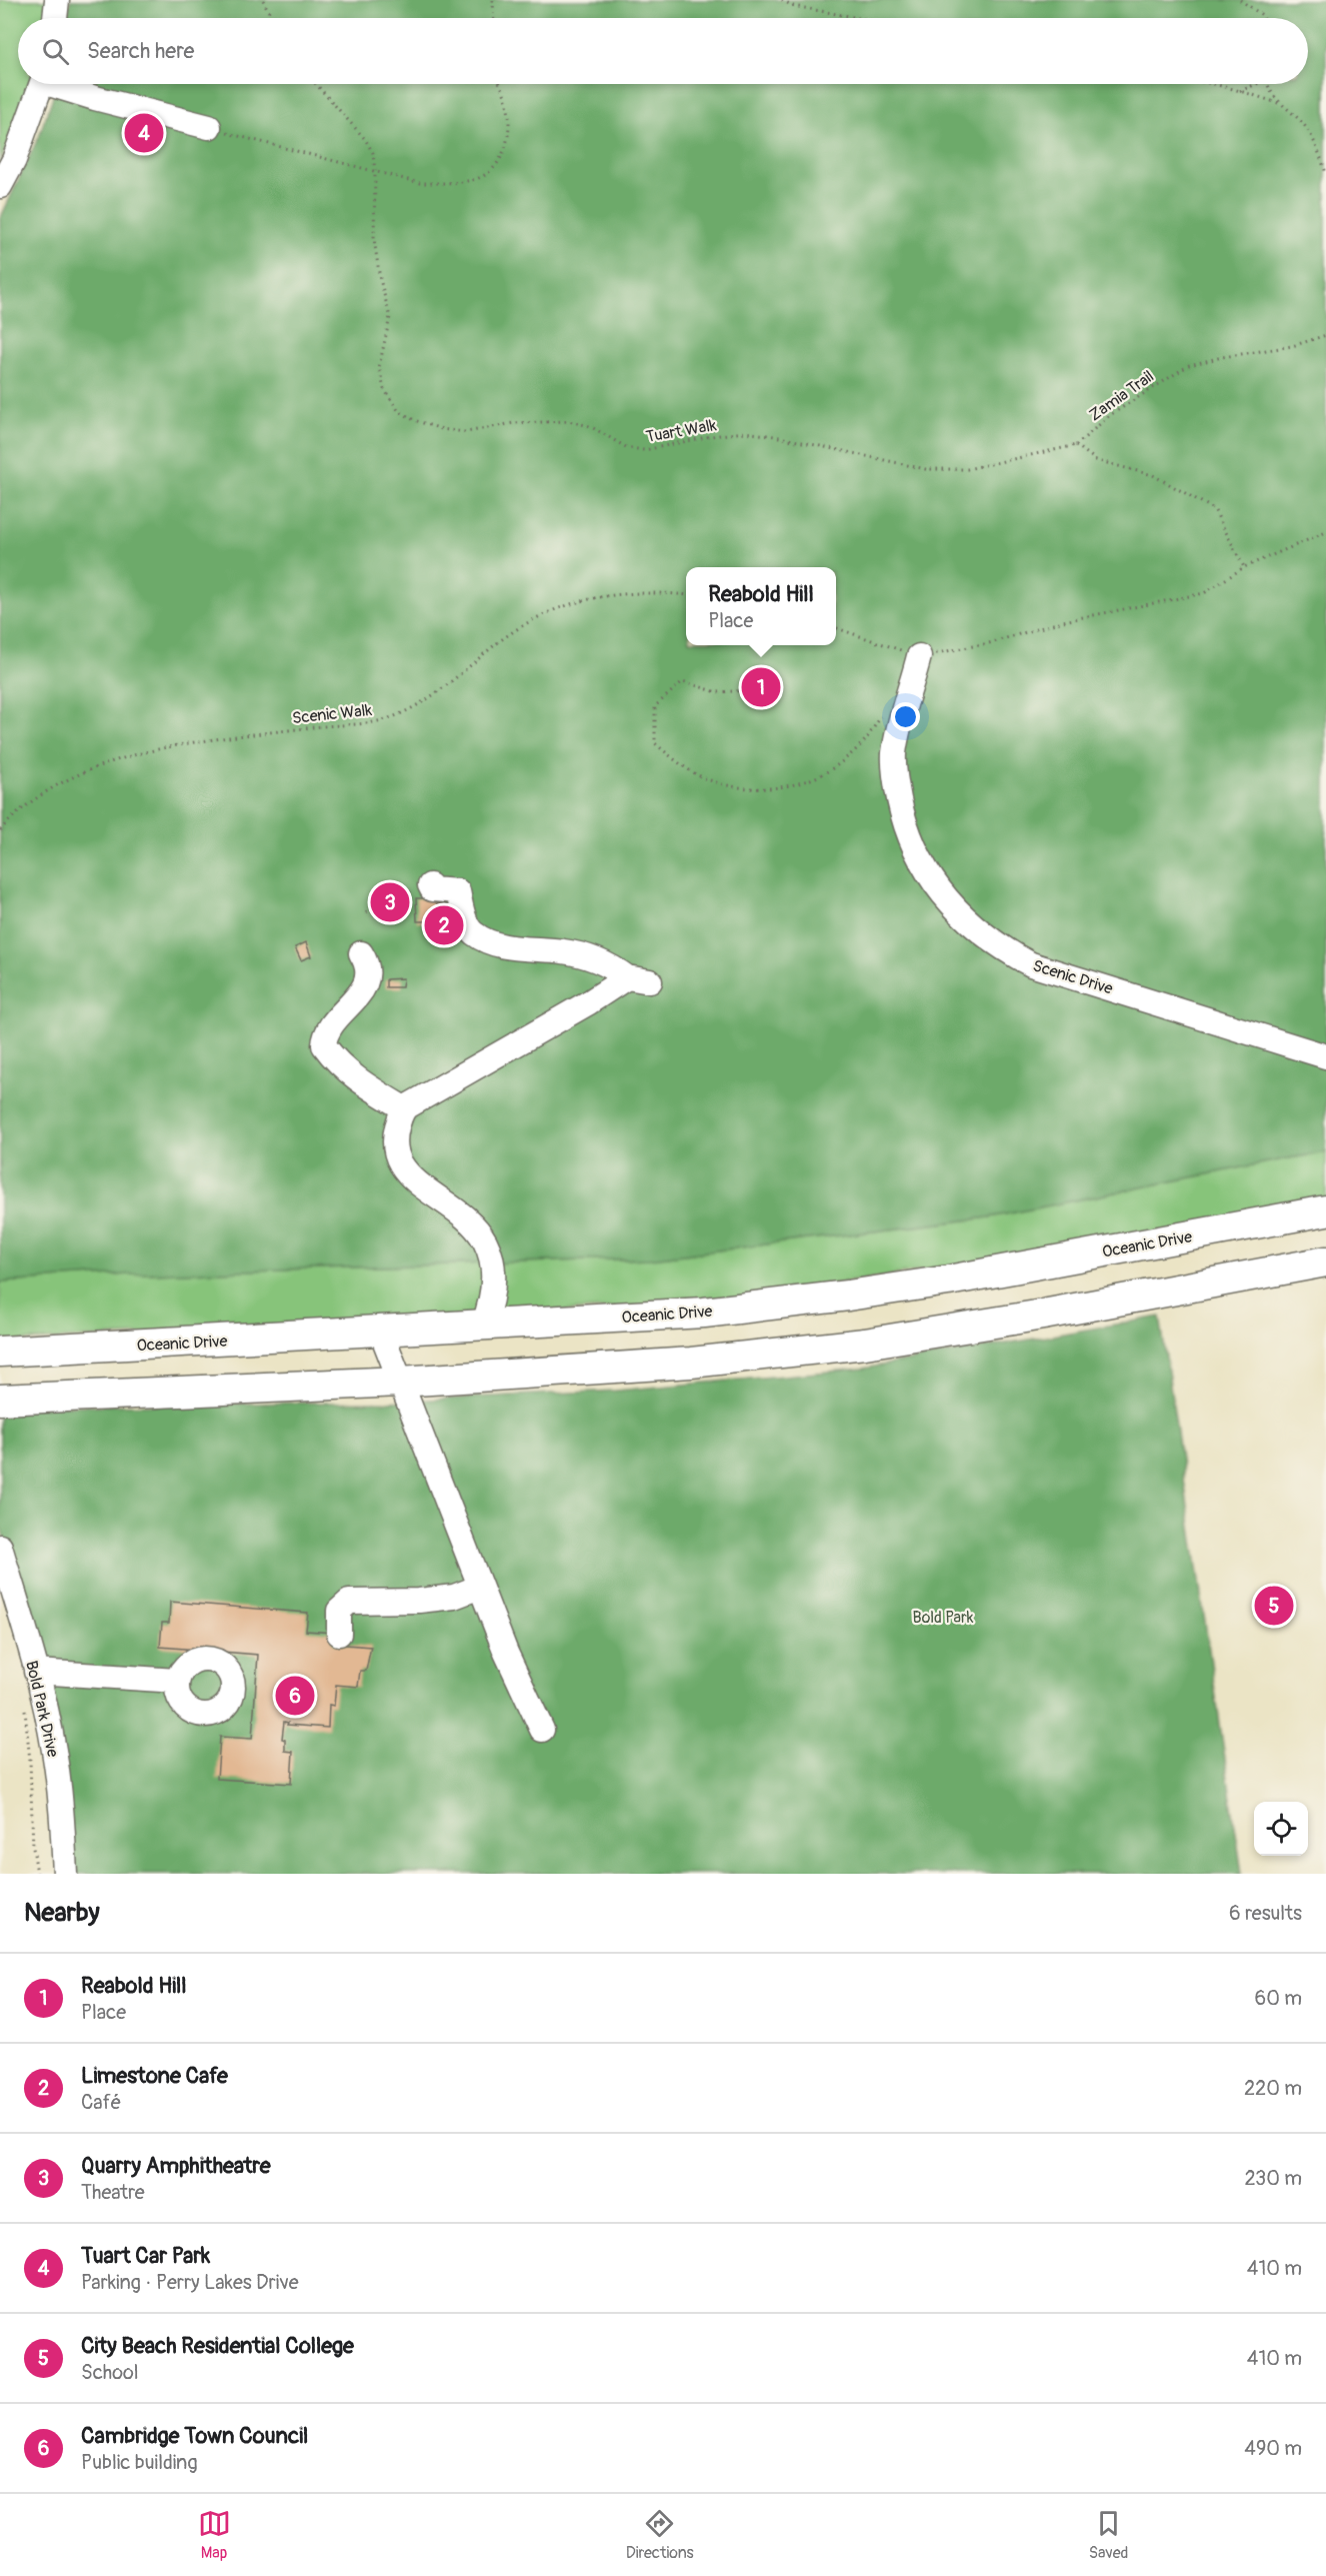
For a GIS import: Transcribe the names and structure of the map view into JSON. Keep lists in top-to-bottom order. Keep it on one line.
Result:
{"streets":{"main road":["Oceanic Drive"],"street":["Scenic Drive","Bold Park Drive"],"path":["Zamia Trail","Tuart Walk","Scenic Walk"]},"crossings":[["Zamia Trail","Tuart Walk"]],"parks":["Bold Park"],"page":{"search":"Search here","pins":["4","1","3","2","5","6"],"popup":["Reabold Hill","Place"],"heading":["Nearby","6 results"],"list":[{"mark":"1","name":"Reabold Hill","note":"Place","value":"60 m"},{"mark":"2","name":"Limestone Cafe","note":"Café","value":"220 m"},{"mark":"3","name":"Quarry Amphitheatre","note":"Theatre","value":"230 m"},{"mark":"4","name":"Tuart Car Park","note":"Parking · Perry Lakes Drive","value":"410 m"},{"mark":"5","name":"City Beach Residential College","note":"School","value":"410 m"},{"mark":"6","name":"Cambridge Town Council","note":"Public building","value":"490 m"}],"nav":["Map","Directions","Saved"]}}
